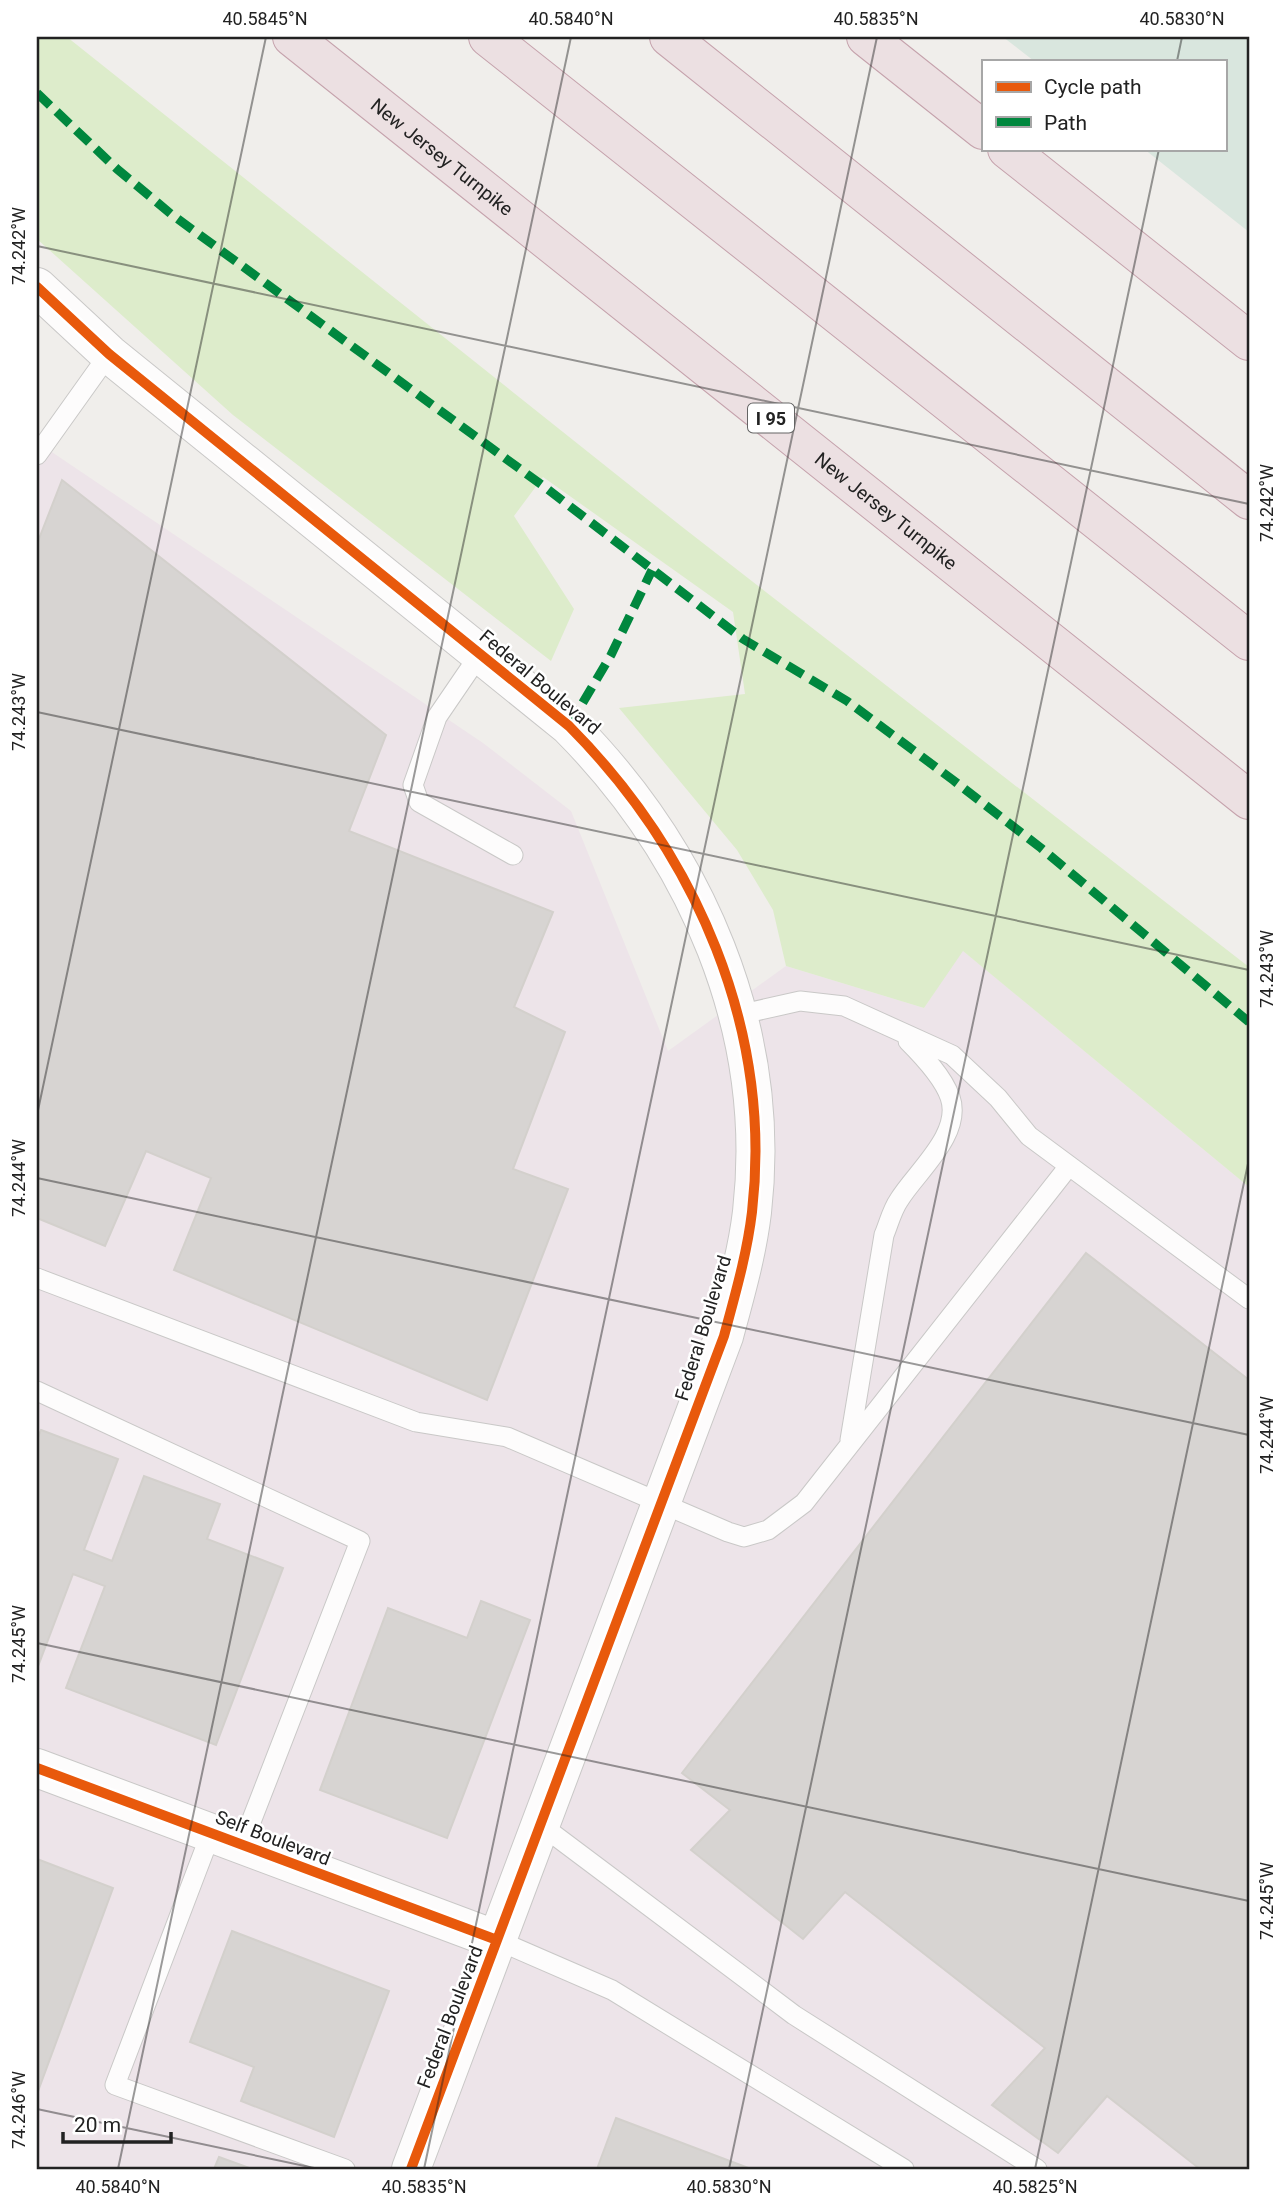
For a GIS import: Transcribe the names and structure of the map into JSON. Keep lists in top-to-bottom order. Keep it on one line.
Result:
{"streets":{"highway":["New Jersey Turnpike","I 95"],"street":["Federal Boulevard","Self Boulevard"]},"crossings":[["Federal Boulevard","Self Boulevard"]],"legend":["Cycle path","Path"],"scale_bar":"20 m","coordinates":["40.5845°N","40.5840°N","40.5835°N","40.5830°N","74.242°W","74.243°W","74.244°W","74.245°W","74.246°W","40.5825°N"]}
